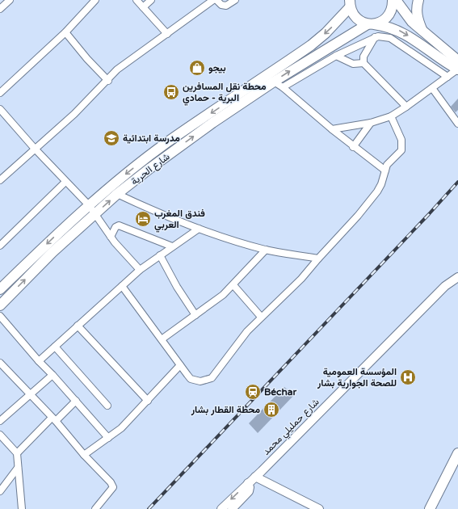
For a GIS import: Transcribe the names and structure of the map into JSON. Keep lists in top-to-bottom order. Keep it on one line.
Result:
{"streets":{"main road":["شارع الحرية"],"street":["شارع حمليلي محمد"]},"places":{"shop":["بيجو"],"bus stop":["محطة نقل المسافرين البرية - حمادي"],"school or university":["مدرسة ابتدائية"],"hotel":["فندق المغرب العربي"],"hospital":["المؤسسة العمومية للصحة الجوارية بشار"],"station":["Béchar"],"building":["محطة القطار بشار"]}}
